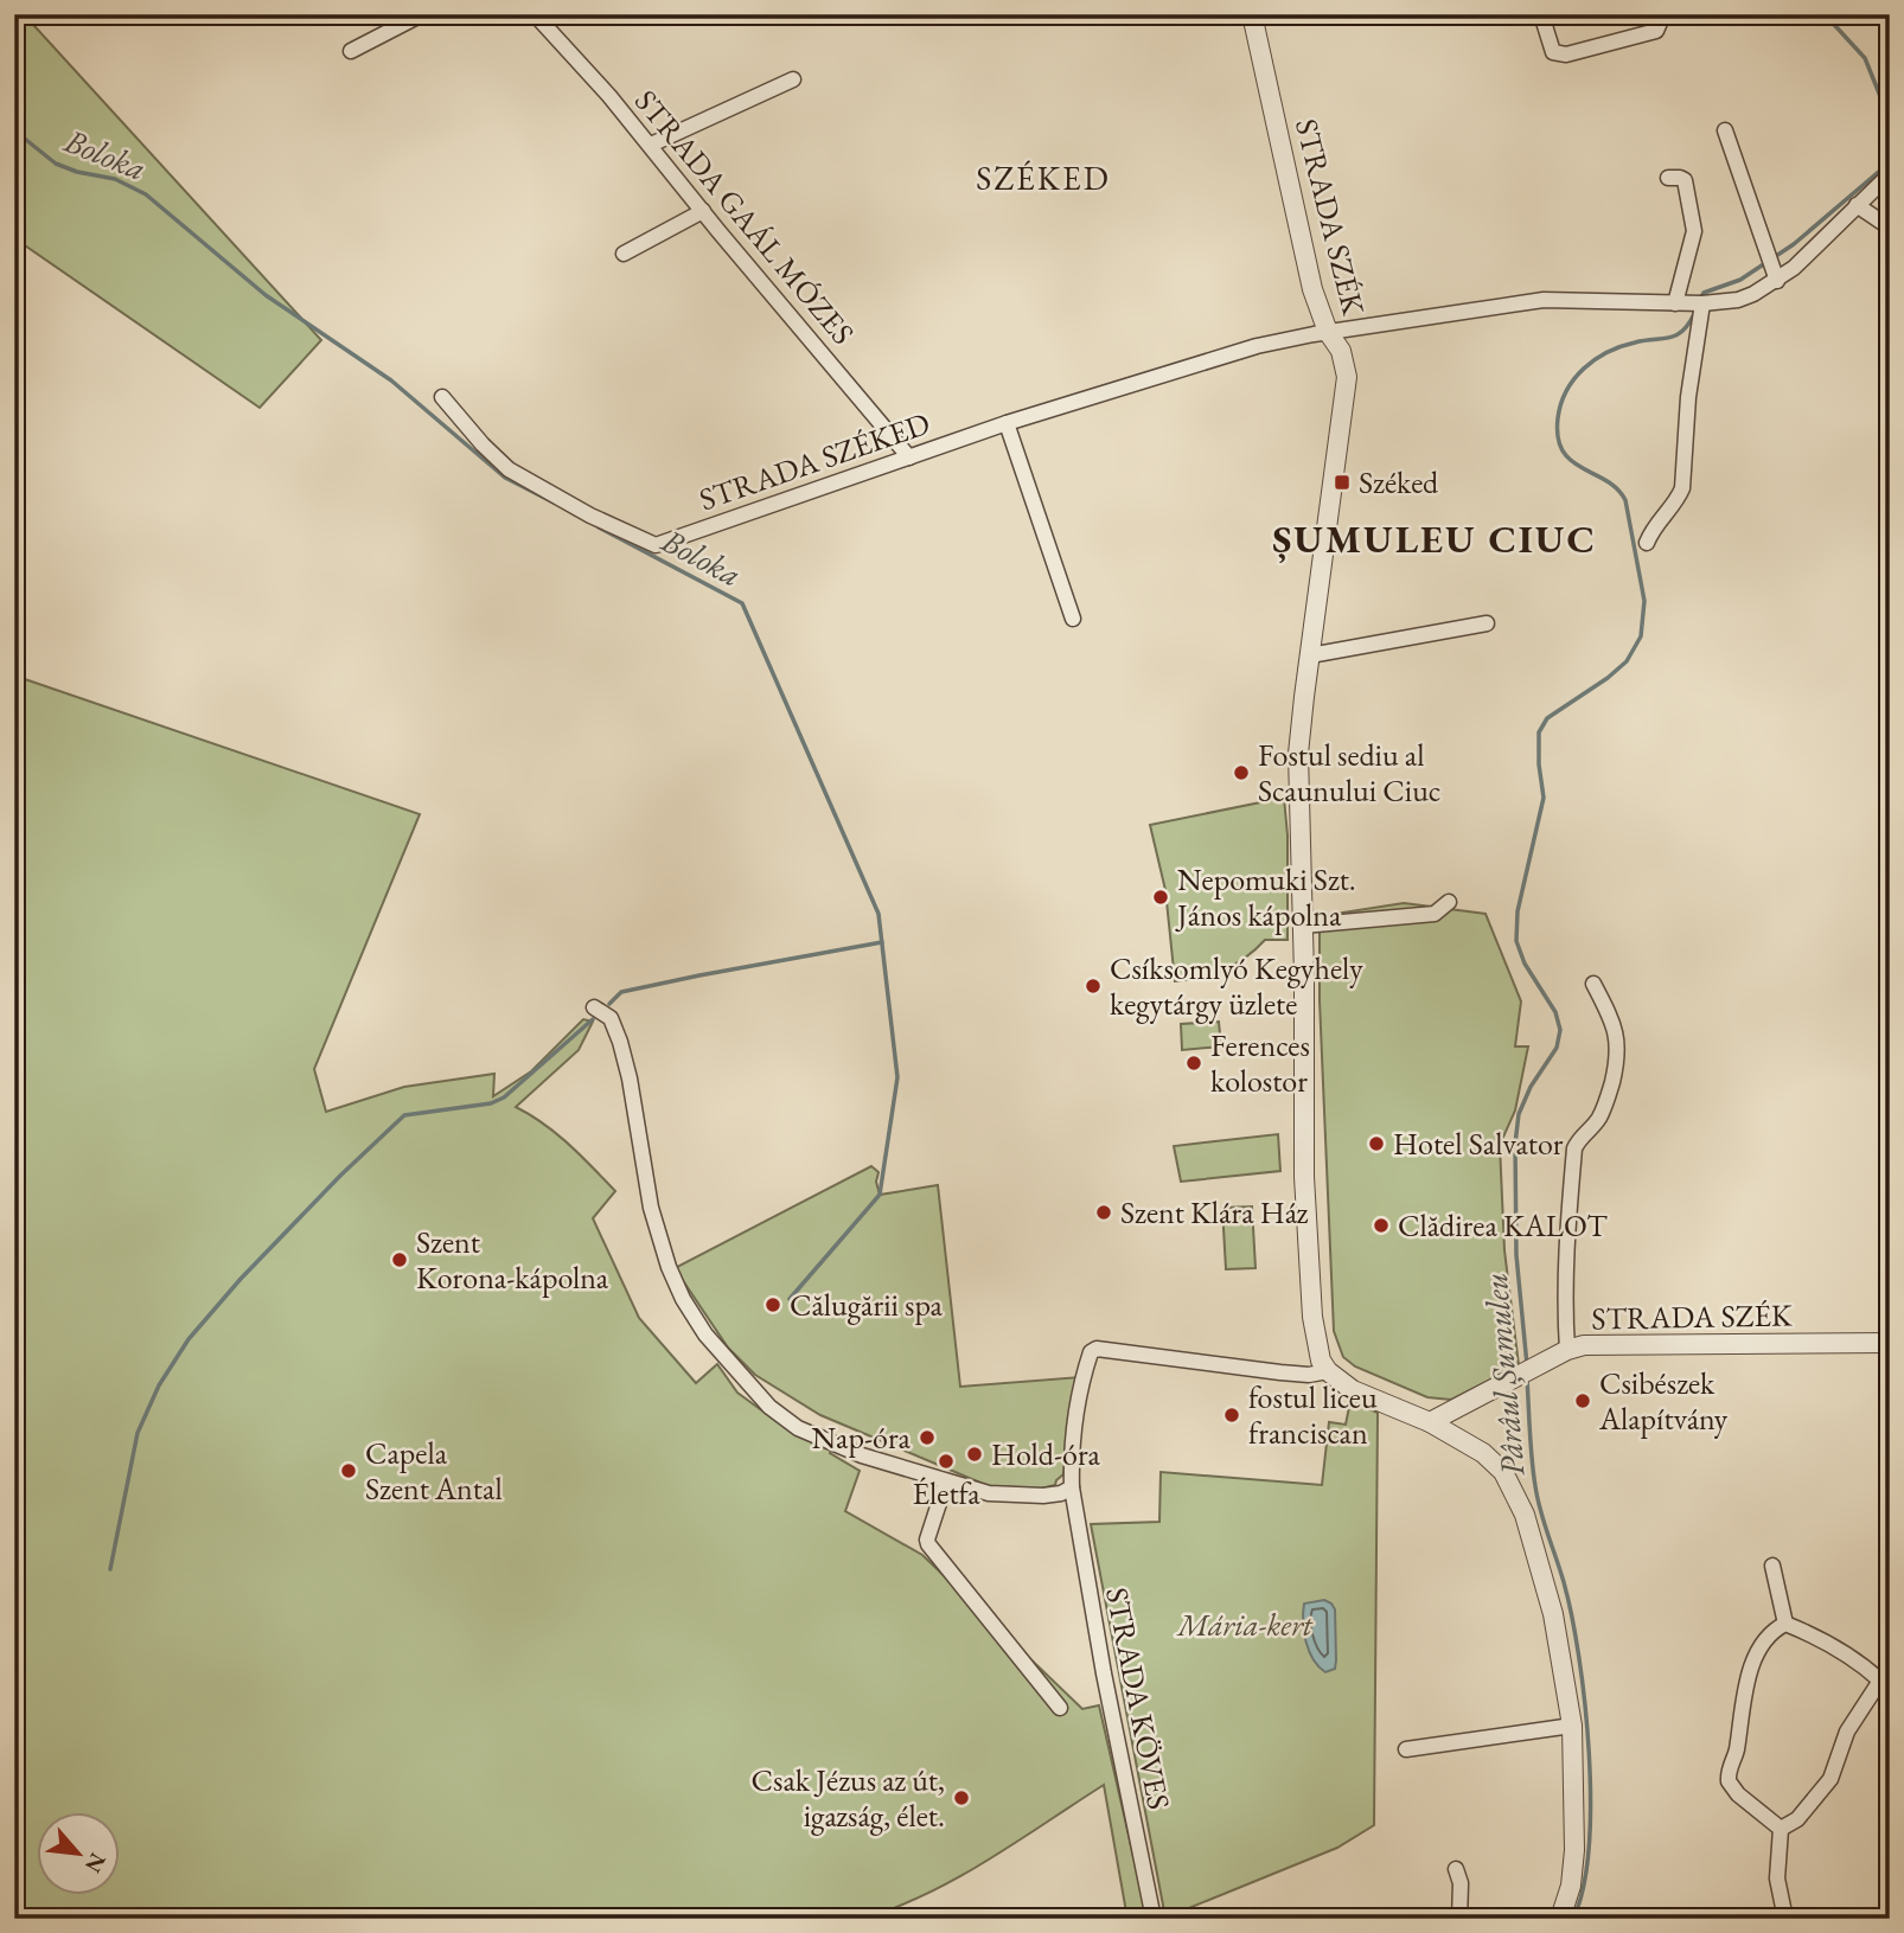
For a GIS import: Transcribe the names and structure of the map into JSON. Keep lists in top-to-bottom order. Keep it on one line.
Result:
{"streets":{"street":["STRADA GAÁL MÓZES","STRADA SZÉK","STRADA SZÉKED","STRADA KÖVES"]},"crossings":[["STRADA GAÁL MÓZES","STRADA SZÉKED"],["STRADA SZÉK","STRADA SZÉKED"],["STRADA SZÉK","STRADA KÖVES"]],"districts":["SZÉKED","ȘUMULEU CIUC"],"water":["Boloka","Pârâul Șumuleu"],"parks":["Mária-kert"],"places":{"transit":["Széked"],"other":["Fostul sediu al Scaunului Ciuc","Nepomuki Szt. János kápolna","Csíksomlyó Kegyhely kegytárgy üzlete","Ferences kolostor","Hotel Salvator","Szent Klára Ház","Clădirea KALOT","Szent Korona-kápolna","Călugării spa","Csibészek Alapítvány","fostul liceu franciscan","Nap-óra","Hold-óra","Életfa","Capela Szent Antal","Csak Jézus az út, igazság, élet."]},"north":"bottom right"}
